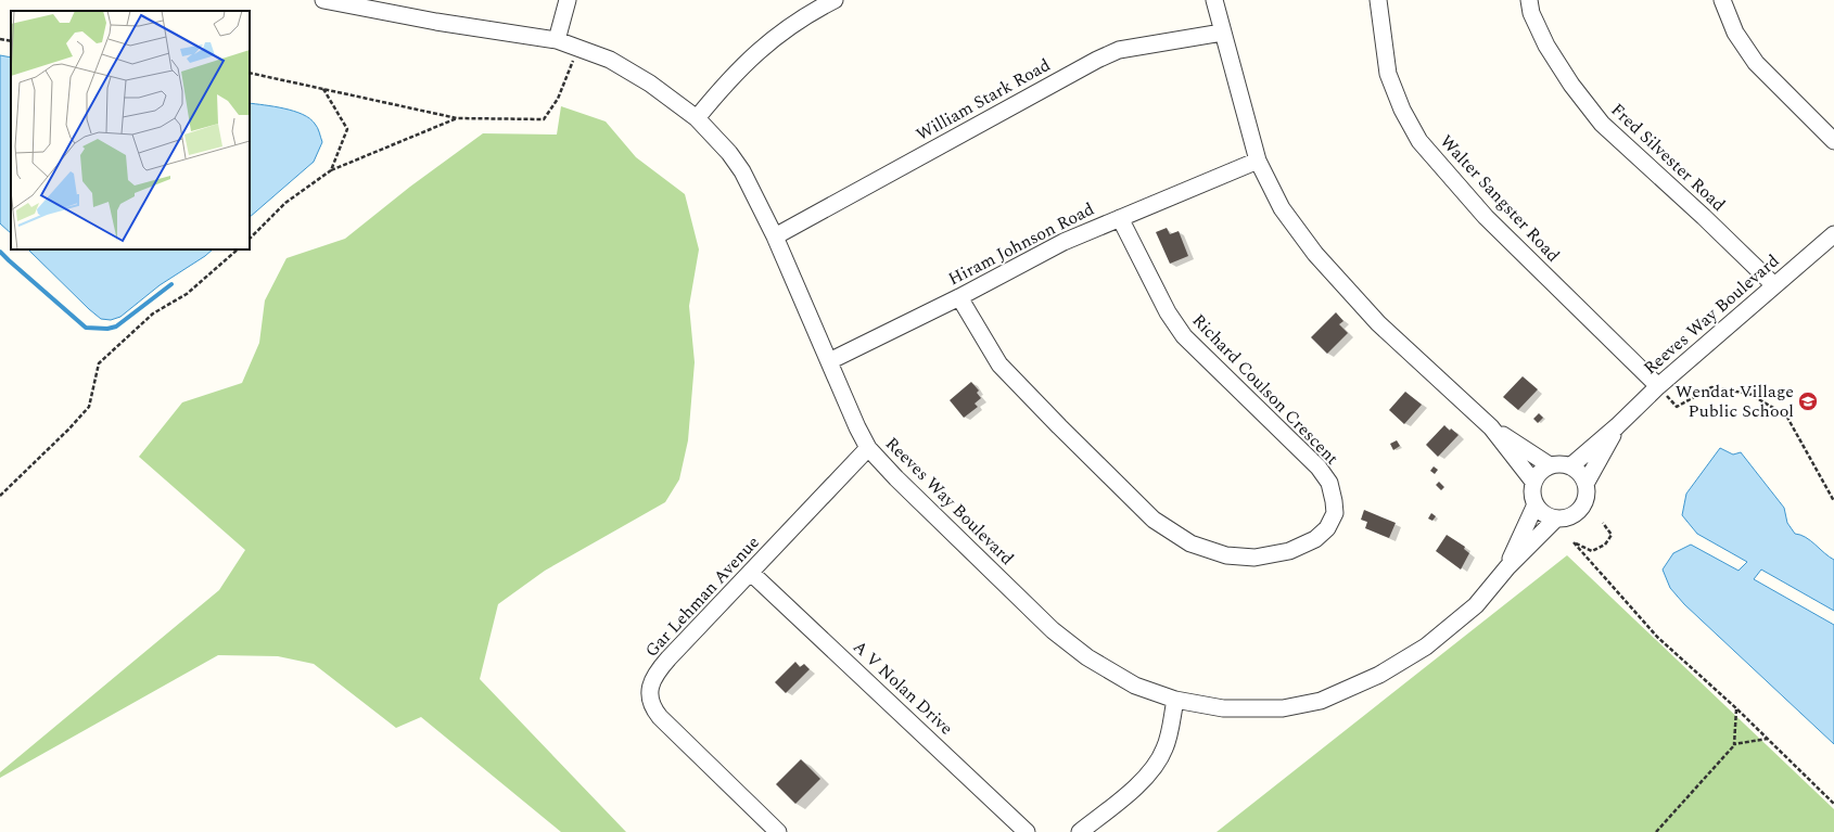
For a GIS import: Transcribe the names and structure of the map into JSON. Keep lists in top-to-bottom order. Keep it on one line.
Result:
{"streets":{"street":["William Stark Road","Fred Silvester Road","Walter Sangster Road","Hiram Johnson Road","Reeves Way Boulevard","Richard Coulson Crescent","Gar Lehman Avenue","A V Nolan Drive"]},"crossings":[["William Stark Road","Reeves Way Boulevard"],["Fred Silvester Road","Reeves Way Boulevard"],["Walter Sangster Road","Reeves Way Boulevard"],["Hiram Johnson Road","Reeves Way Boulevard"],["Hiram Johnson Road","Richard Coulson Crescent"],["Reeves Way Boulevard","Gar Lehman Avenue"],["Gar Lehman Avenue","A V Nolan Drive"]],"places":{"school or university":["Wendat Village Public School"]}}
